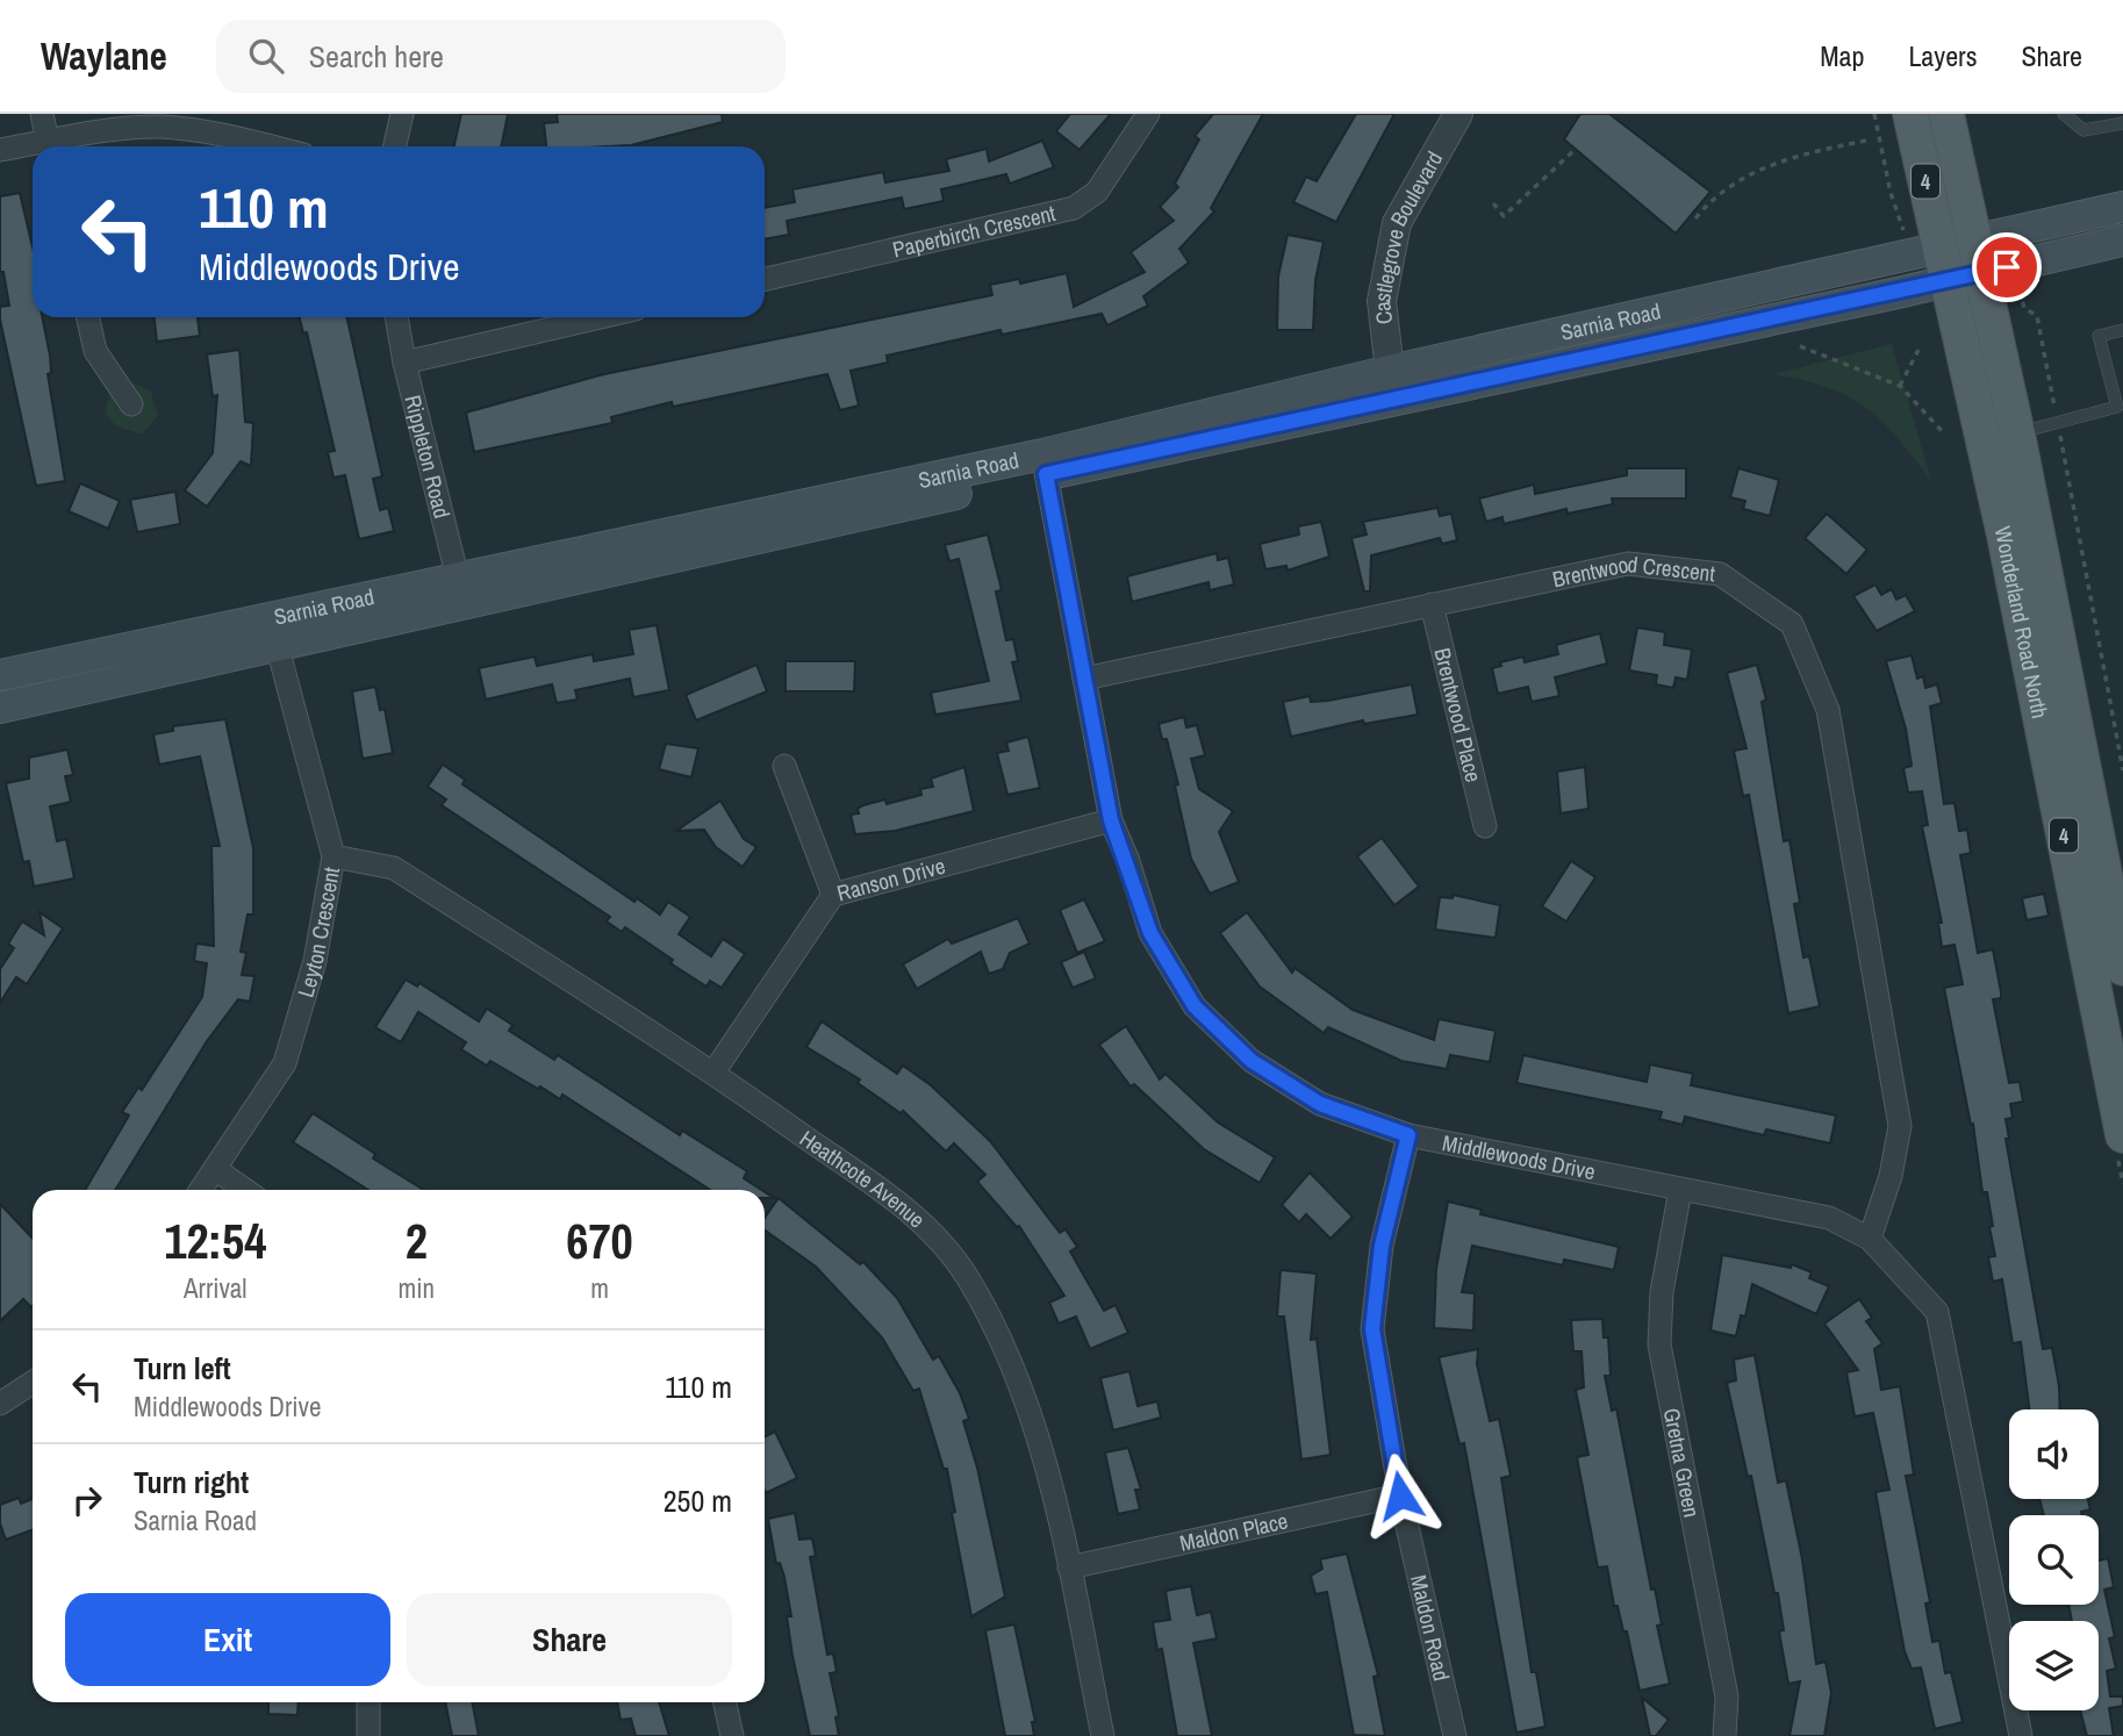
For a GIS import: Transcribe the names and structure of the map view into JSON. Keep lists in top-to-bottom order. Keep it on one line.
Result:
{"streets":{"main road":["4","Sarnia Road","Wonderland Road North"],"street":["Paperbirch Crescent","Castlegrove Boulevard","Rippleton Road","Brentwood Crescent","Brentwood Place","Ranson Drive","Leyton Crescent","Middlewoods Drive","Heathcote Avenue","Gretna Green","Maldon Place","Maldon Road"]},"crossings":[["Castlegrove Boulevard","Sarnia Road"],["Sarnia Road","Rippleton Road"],["Sarnia Road","Wonderland Road North"],["Sarnia Road","Leyton Crescent"],["Sarnia Road","Middlewoods Drive"],["Brentwood Crescent","Brentwood Place"],["Brentwood Crescent","Middlewoods Drive"],["Ranson Drive","Middlewoods Drive"],["Ranson Drive","Heathcote Avenue"],["Leyton Crescent","Heathcote Avenue"],["Middlewoods Drive","Gretna Green"],["Middlewoods Drive","Maldon Road"],["Heathcote Avenue","Maldon Place"],["Maldon Place","Maldon Road"]],"page":{"header":"Waylane","search":"Search here","nav":["Map","Layers","Share"],"turn":["110 m","Middlewoods Drive"],"eta":["12:54","Arrival","2","min","670","m"],"list":[{"name":"Turn left","note":"Middlewoods Drive","value":"110 m"},{"name":"Turn right","note":"Sarnia Road","value":"250 m"}],"buttons":["Exit","Share"]}}
